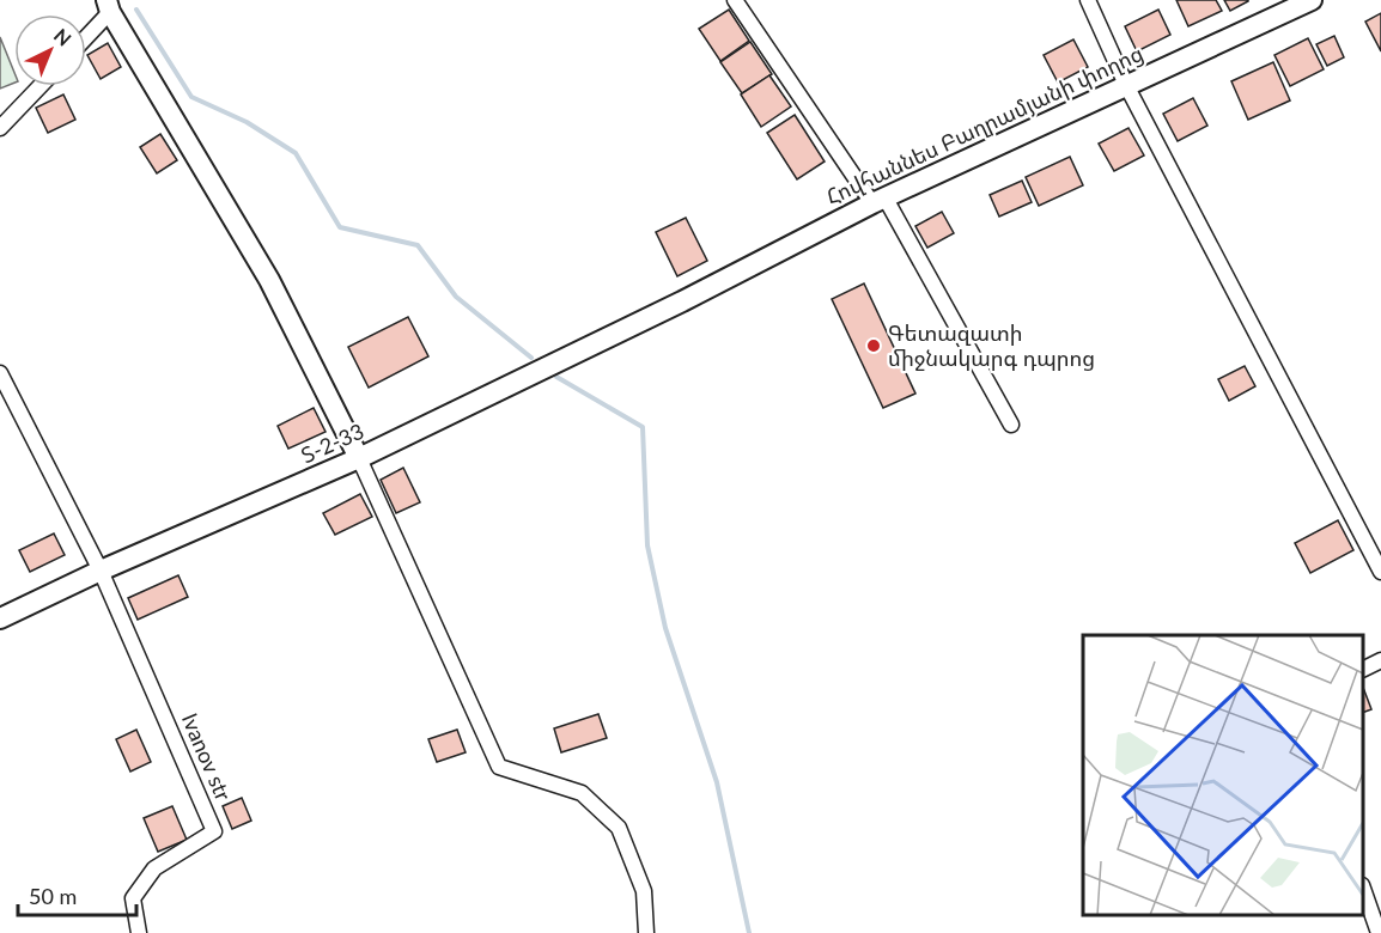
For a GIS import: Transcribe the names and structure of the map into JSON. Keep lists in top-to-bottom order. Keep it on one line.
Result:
{"streets":{"street":["Հովհաննես Բաղրամյանի փողոց","Տ-2-33","Ivanov str"]},"crossings":[["Հովհաննես Բաղրամյանի փողոց","Տ-2-33"],["Տ-2-33","Ivanov str"]],"places":["Գետազատի միջնակարգ դպրոց"],"scale_bar":"50 m","north":"top right"}
